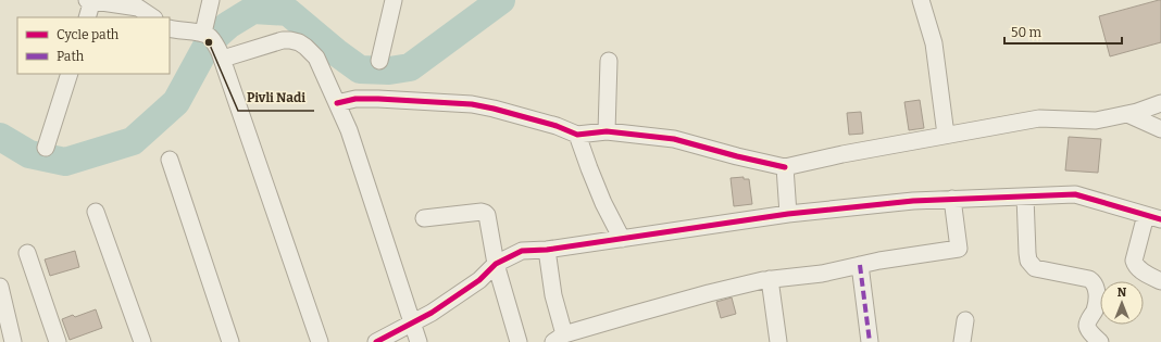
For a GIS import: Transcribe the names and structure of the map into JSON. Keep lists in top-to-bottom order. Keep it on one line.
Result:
{"places":["Pivli Nadi"],"legend":["Cycle path","Path"],"scale_bar":"50 m","north":"top"}
